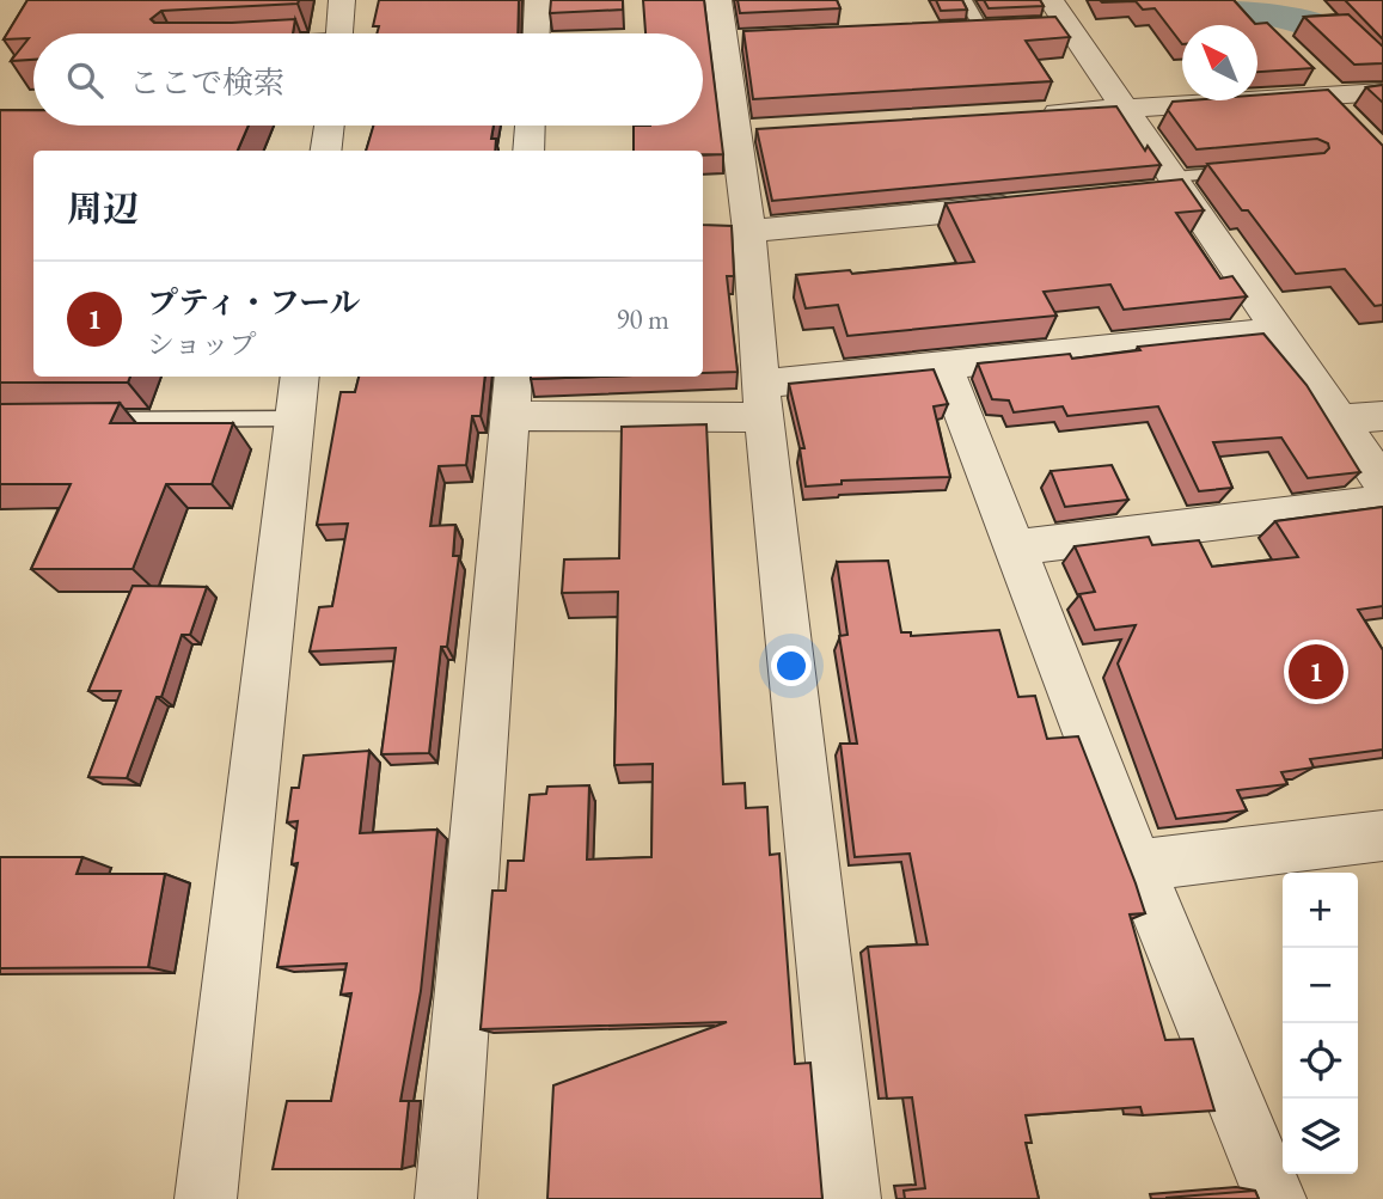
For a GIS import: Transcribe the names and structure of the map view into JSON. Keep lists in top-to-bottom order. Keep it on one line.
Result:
{"north":"top left","page":{"search":"ここで検索","heading":"周辺","list":[{"mark":"1","name":"プティ・フール","note":"ショップ","value":"90 m"}],"pins":"1","map_buttons":["+","−"]}}
